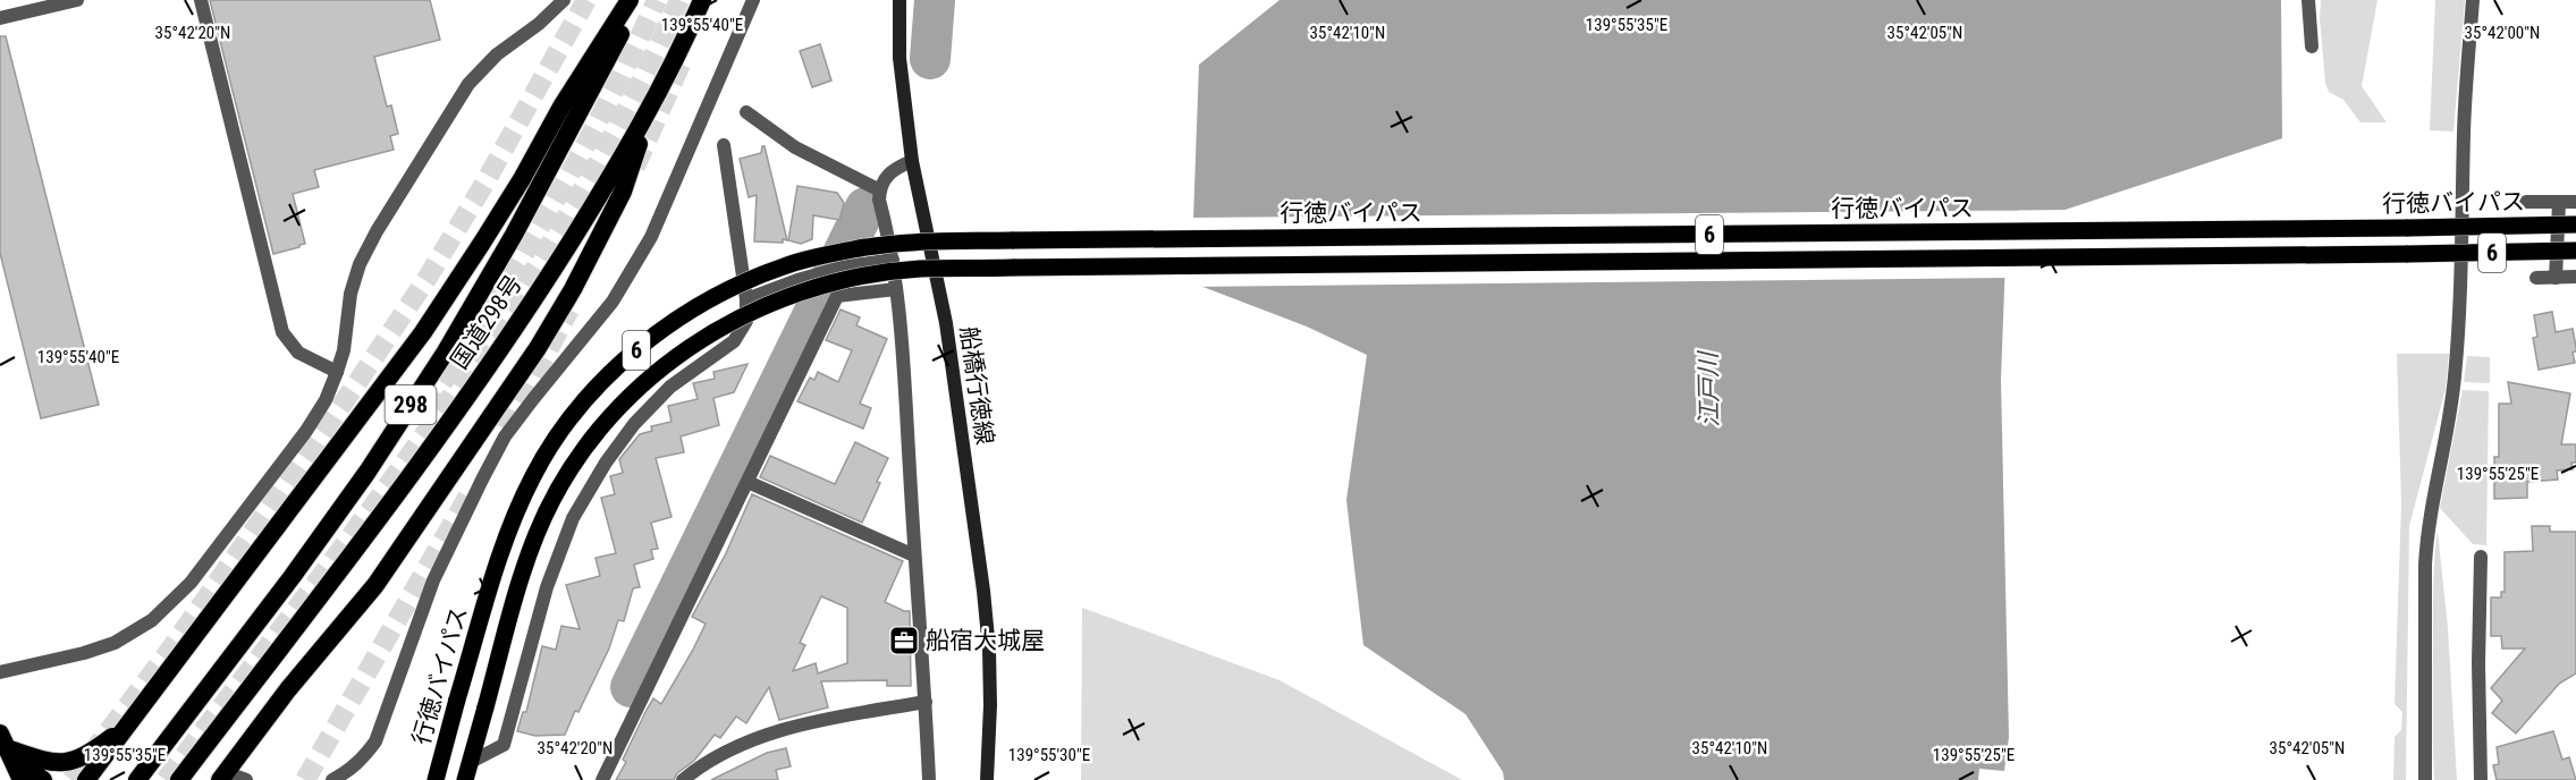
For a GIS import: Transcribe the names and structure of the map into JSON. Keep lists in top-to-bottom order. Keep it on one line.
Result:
{"streets":{"highway":["国道298号","298"],"main road":["行徳バイパス","6","船橋行徳線"]},"crossings":[["国道298号","298"]],"water":["江戸川"],"places":{"office":["船宿大城屋"]},"coordinates":["139°55'35\"E","139°55'40\"E","35°42'20\"N","35°42'10\"N","35°42'05\"N","35°42'00\"N","139°55'25\"E","139°55'30\"E"]}
